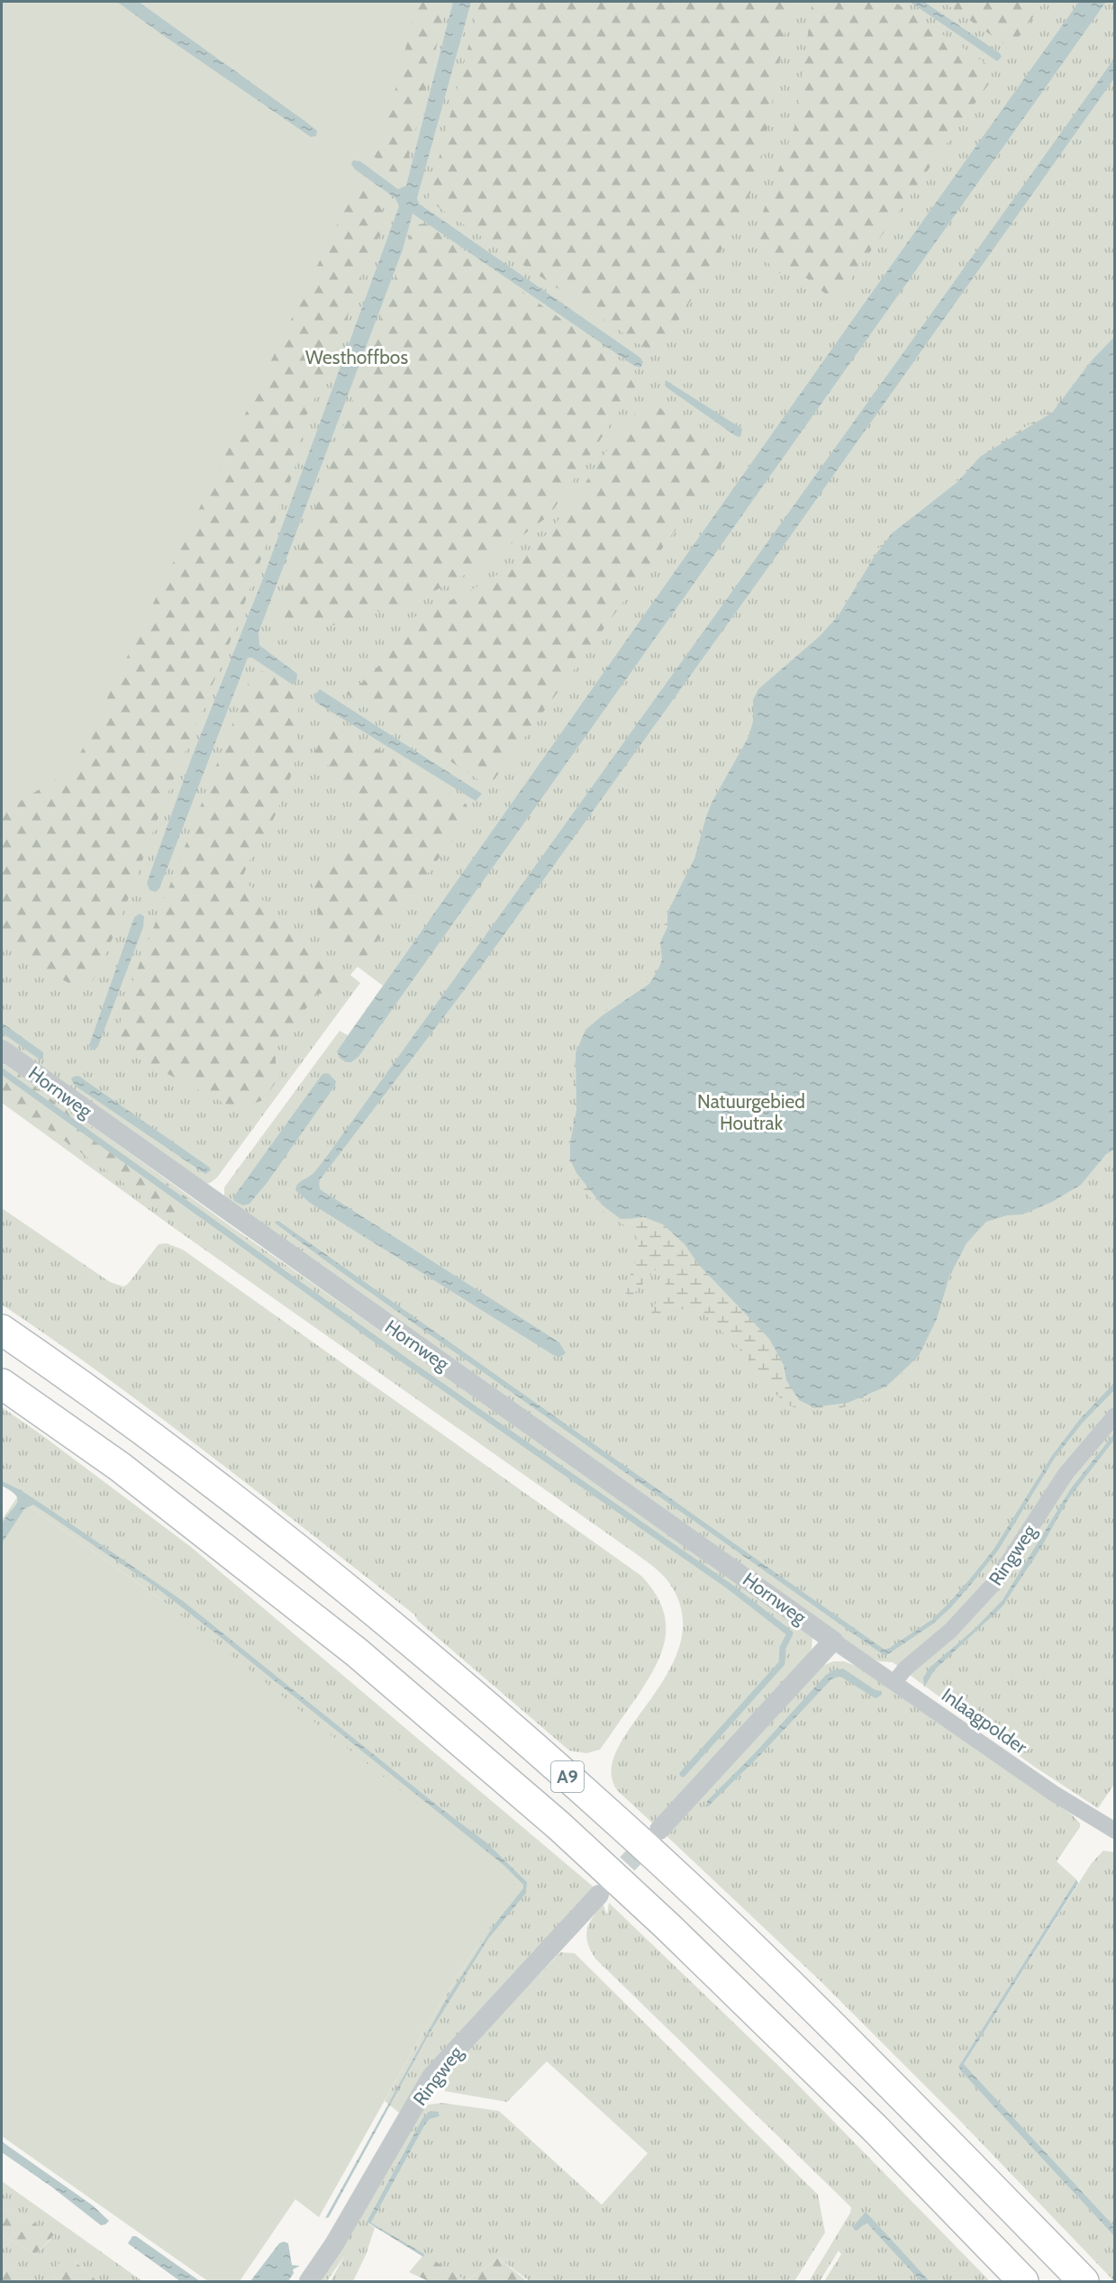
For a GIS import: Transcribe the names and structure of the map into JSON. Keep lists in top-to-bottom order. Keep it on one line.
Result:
{"streets":{"highway":["A9"],"street":["Hornweg","Ringweg","Inlaagpolder"]},"crossings":[["Hornweg","Inlaagpolder"],["Ringweg","Inlaagpolder"]],"parks":["Westhoffbos","Natuurgebied Houtrak"]}
